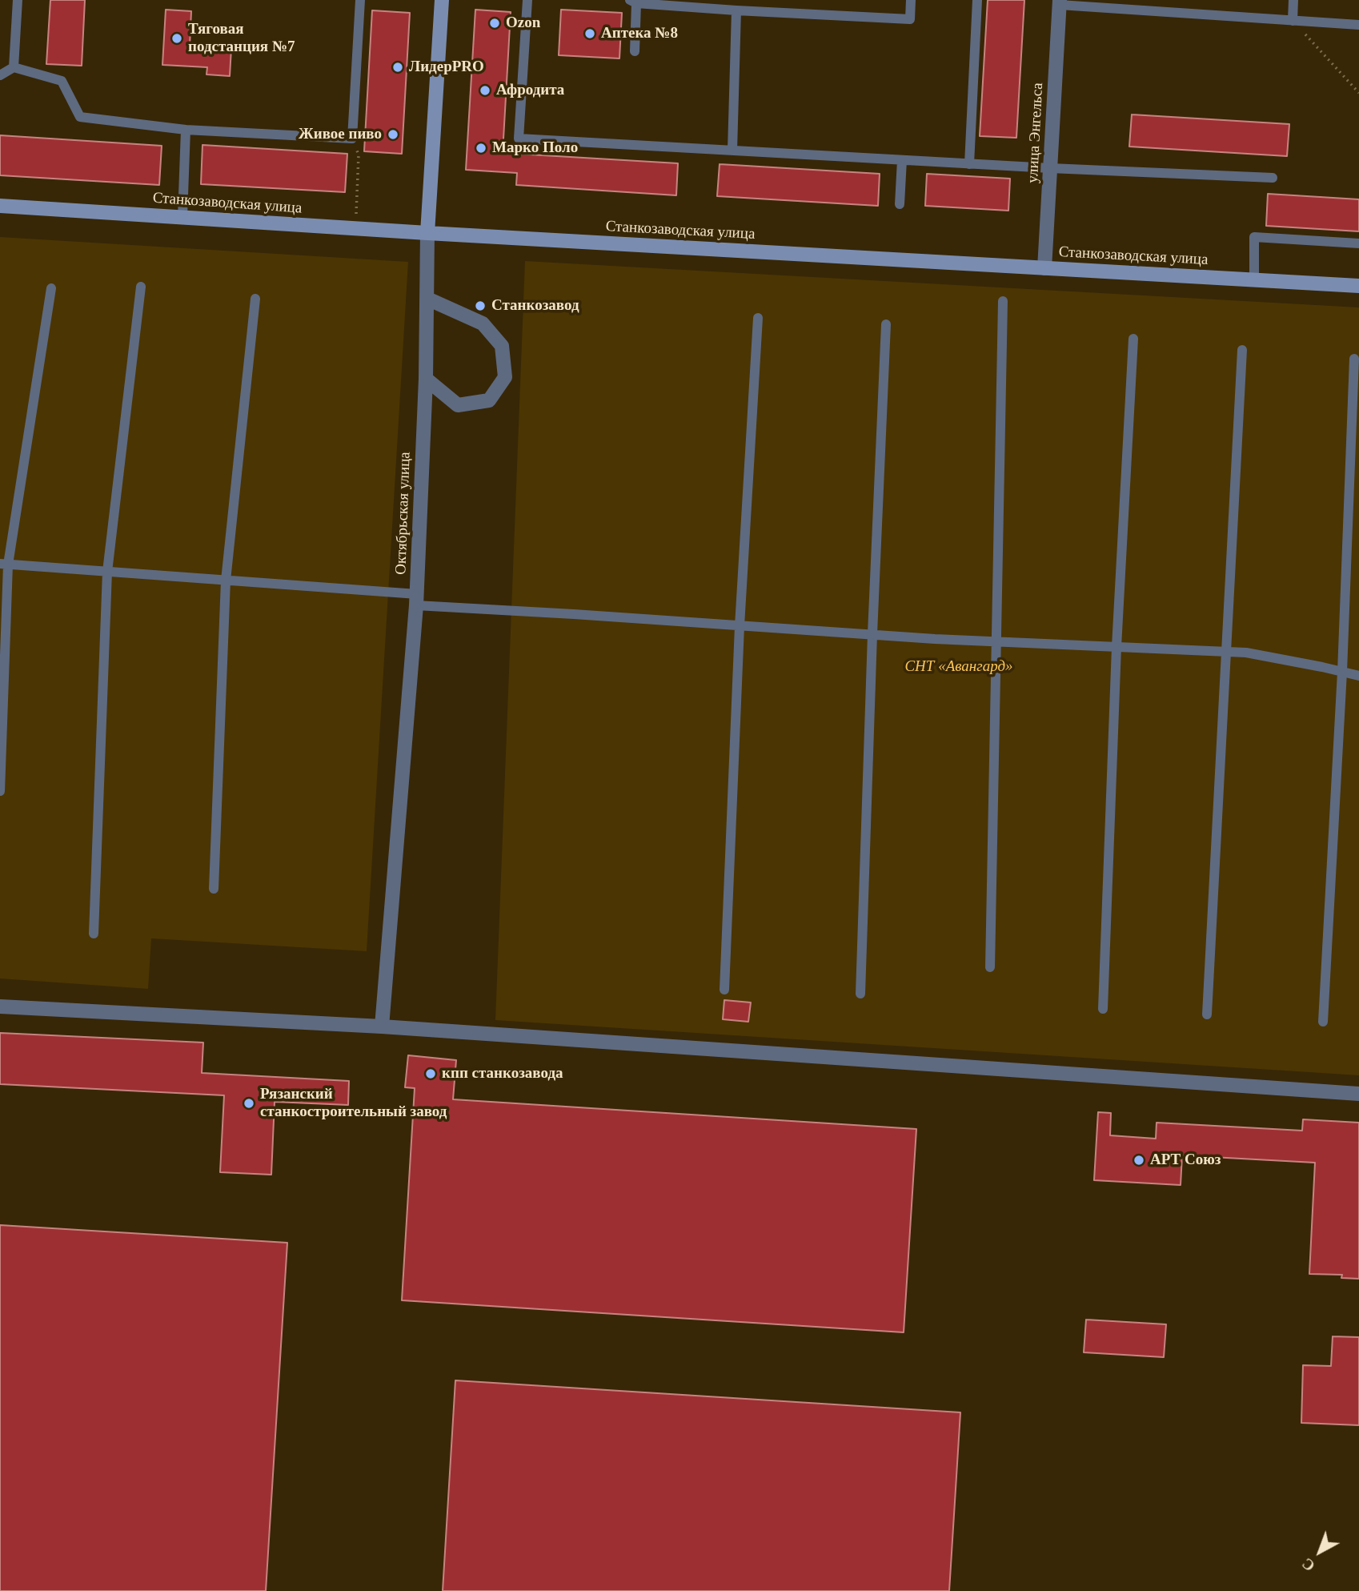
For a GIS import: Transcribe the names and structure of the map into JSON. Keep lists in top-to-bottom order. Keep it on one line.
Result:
{"streets":{"street":["улица Энгельса","Станкозаводская улица","Октябрьская улица"]},"crossings":[["улица Энгельса","Станкозаводская улица"],["Станкозаводская улица","Октябрьская улица"]],"parks":["СНТ «Авангард»"],"places":["Ozon","Аптека №8","Тяговая подстанция №7","ЛидерPRO","Афродита","Живое пиво","Марко Поло","Станкозавод","кпп станкозавода","Рязанский станкостроительный завод","АРТ Союз"],"north":"bottom left"}
